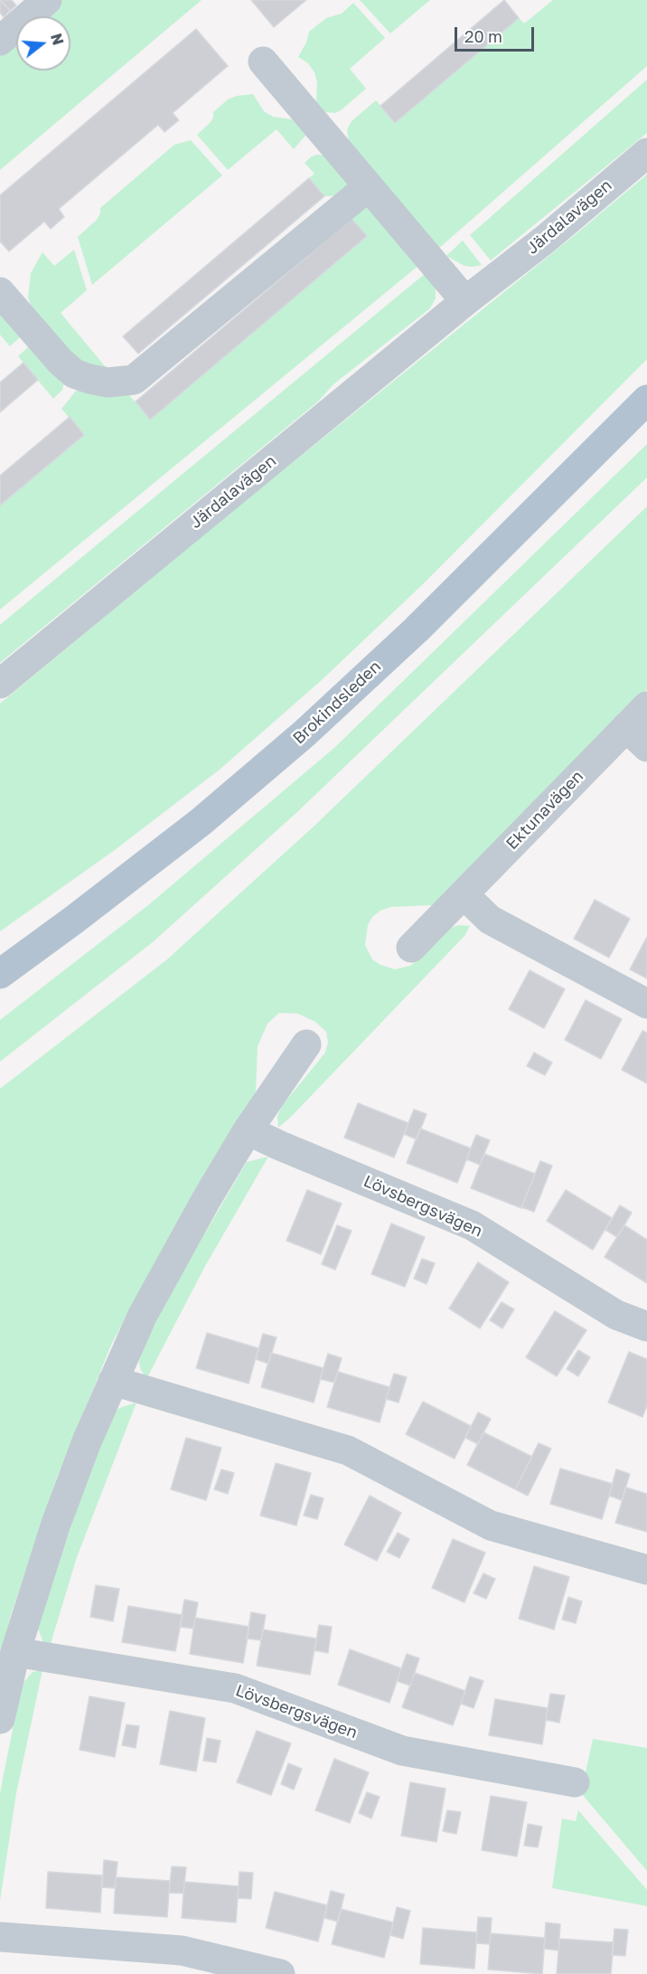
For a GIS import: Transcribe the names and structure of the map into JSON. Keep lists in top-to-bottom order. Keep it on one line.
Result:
{"streets":{"main road":["Brokindsleden"],"street":["Järdalavägen","Ektunavägen","Lövsbergsvägen"]},"scale_bar":"20 m","north":"right"}
